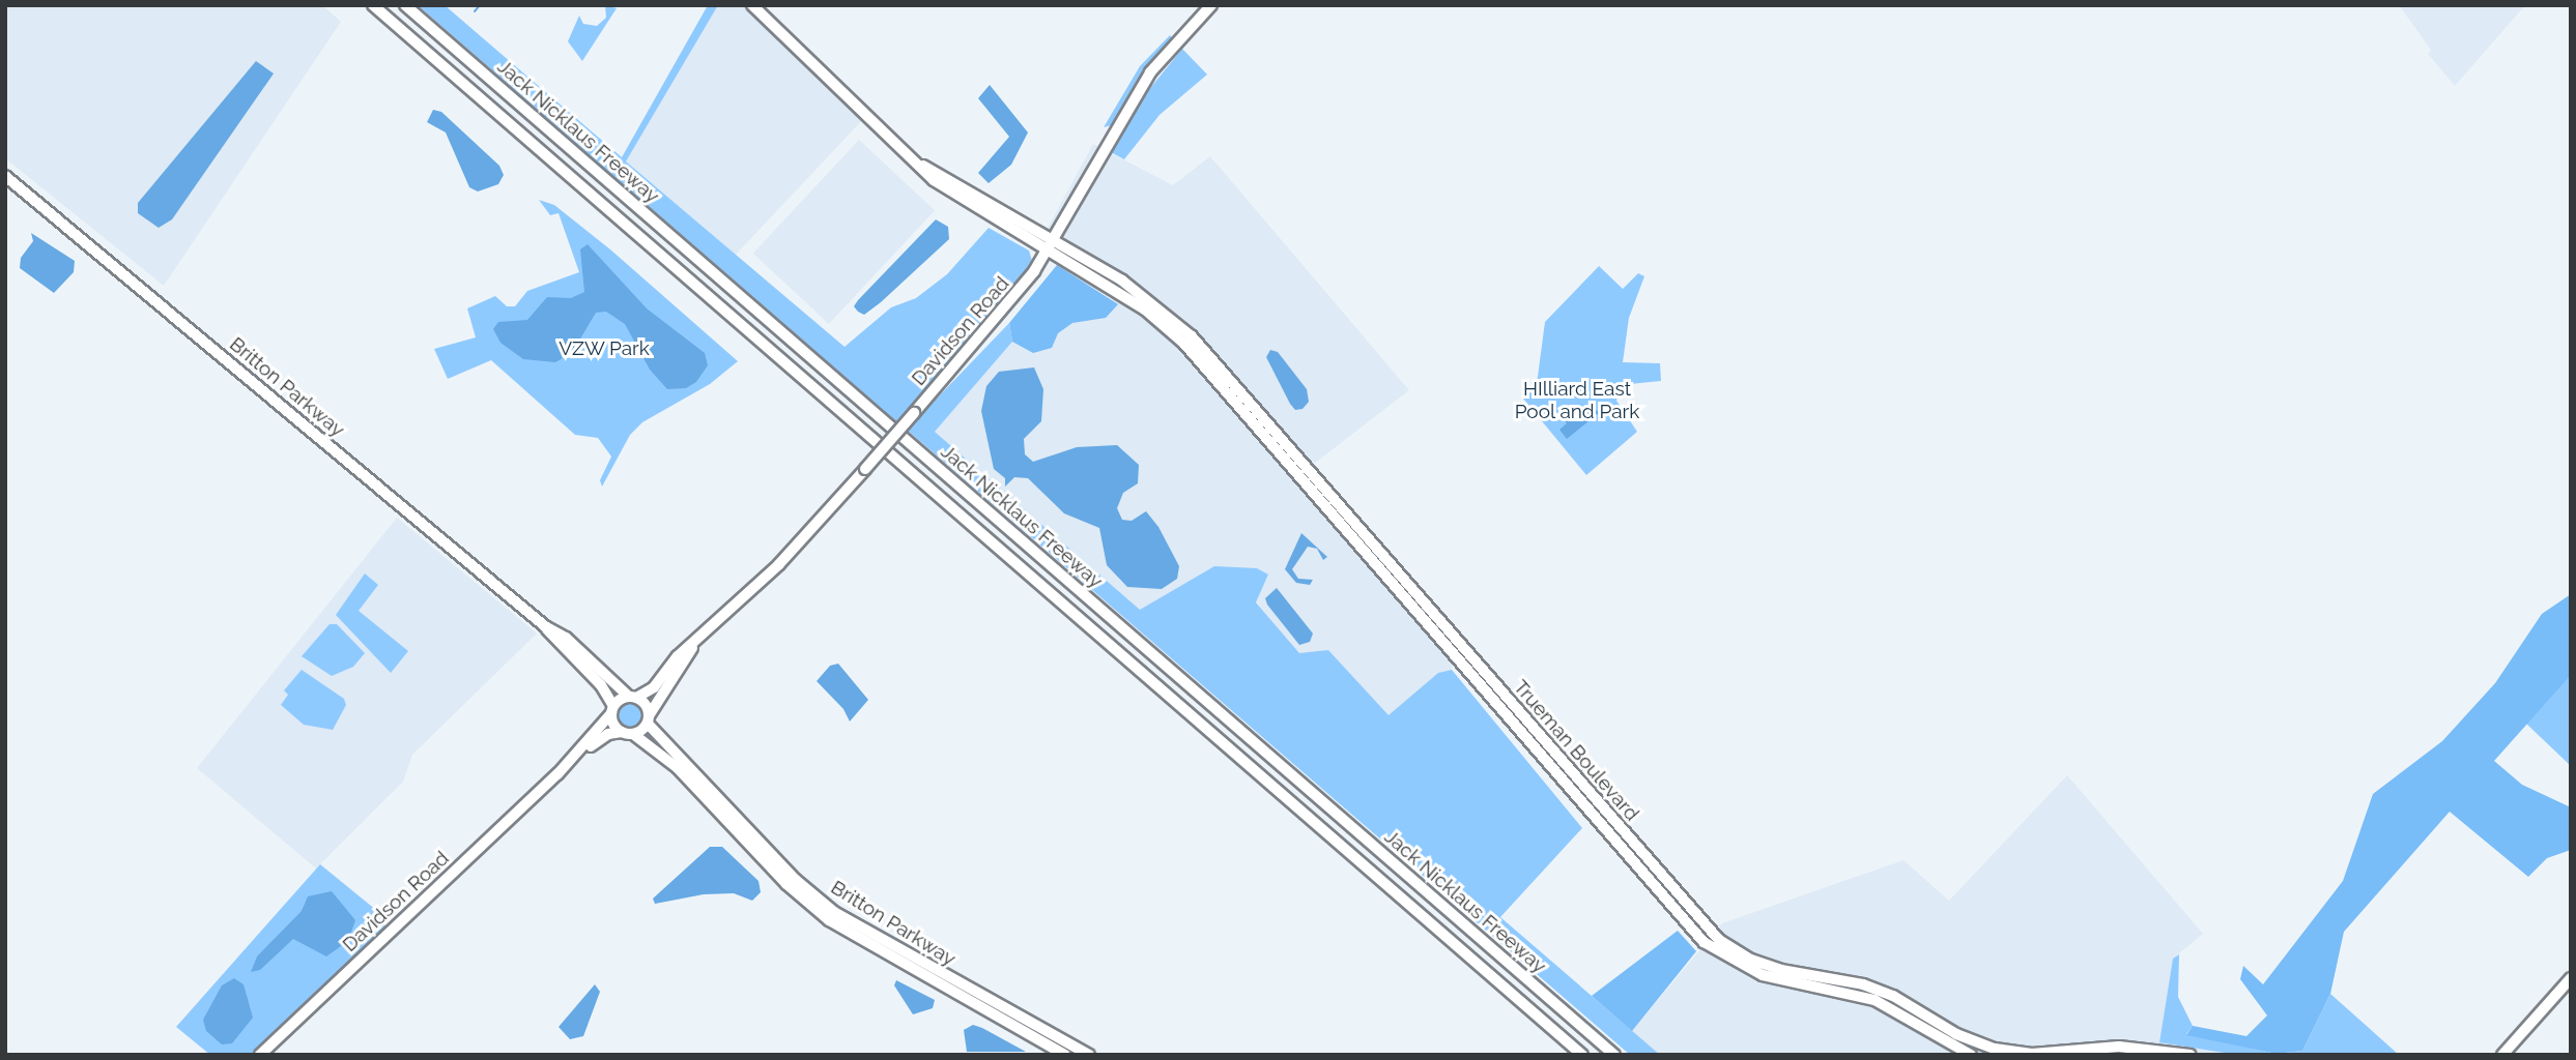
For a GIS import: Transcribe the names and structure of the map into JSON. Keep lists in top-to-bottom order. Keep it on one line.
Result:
{"streets":{"highway":["Jack Nicklaus Freeway"],"main road":["Davidson Road","Britton Parkway","Trueman Boulevard"]},"crossings":[["Davidson Road","Britton Parkway"],["Davidson Road","Trueman Boulevard"]],"parks":["VZW Park","HIlliard East Pool and Park"]}
